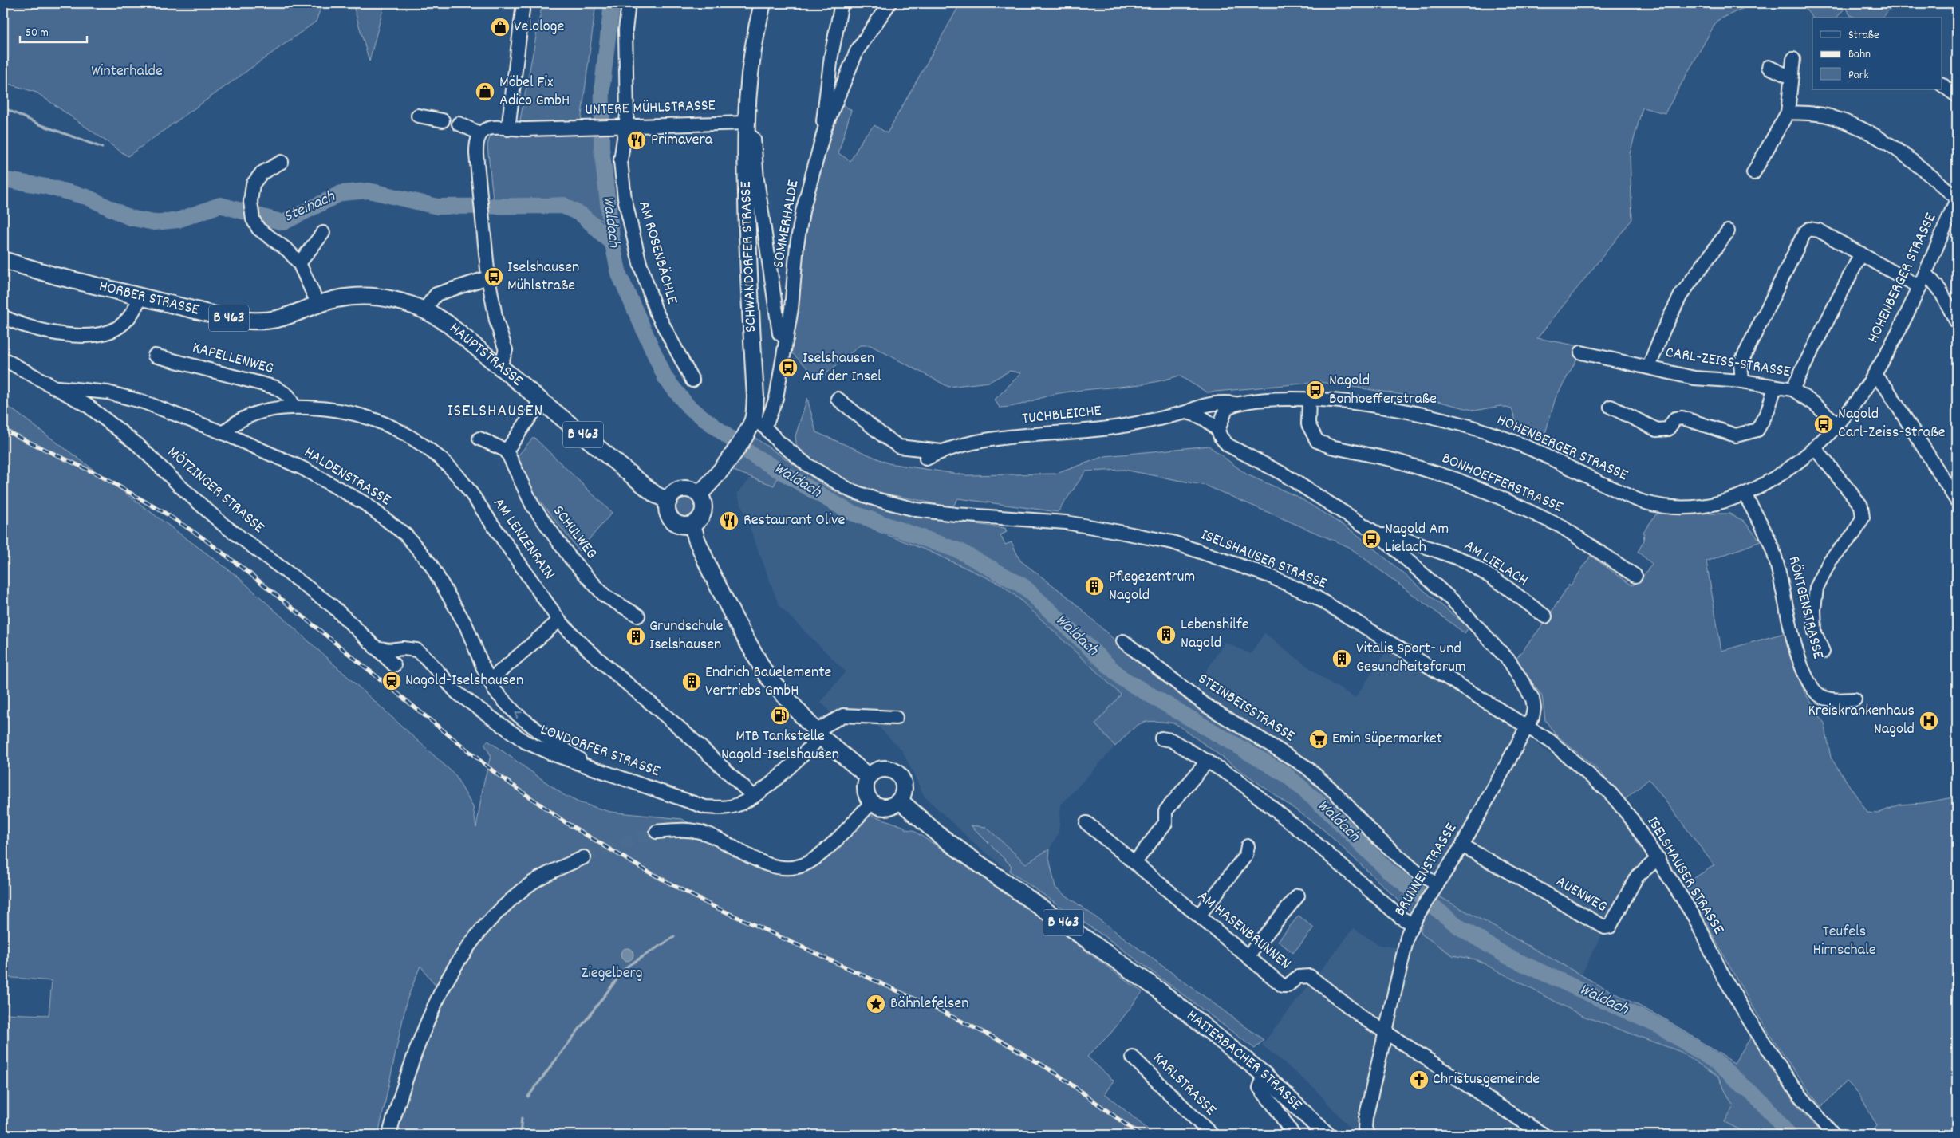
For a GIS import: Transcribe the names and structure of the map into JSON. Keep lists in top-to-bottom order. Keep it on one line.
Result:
{"streets":{"main road":["SCHWANDORFER STRASSE","HORBER STRASSE","B 463","HAUPTSTRASSE","HAITERBACHER STRASSE"],"street":["UNTERE MÜHLSTRASSE","SOMMERHALDE","AM ROSENBÄCHLE","HOHENBERGER STRASSE","KAPELLENWEG","CARL-ZEISS-STRASSE","TUCHBLEICHE","HALDENSTRASSE","BONHOEFFERSTRASSE","MÖTZINGER STRASSE","SCHULWEG","AM LENZENRAIN","ISELSHAUSER STRASSE","AM LIELACH","RÖNTGENSTRASSE","STEINBEISSTRASSE","LONDORFER STRASSE","BRUNNENSTRASSE","AUENWEG","AM HASENBRUNNEN","KARLSTRASSE"]},"crossings":[["UNTERE MÜHLSTRASSE","AM ROSENBÄCHLE"],["UNTERE MÜHLSTRASSE","SCHWANDORFER STRASSE"],["SOMMERHALDE","SCHWANDORFER STRASSE"],["SOMMERHALDE","ISELSHAUSER STRASSE"],["SCHWANDORFER STRASSE","HAUPTSTRASSE"],["SCHWANDORFER STRASSE","ISELSHAUSER STRASSE"],["HOHENBERGER STRASSE","CARL-ZEISS-STRASSE"],["HOHENBERGER STRASSE","TUCHBLEICHE"],["HOHENBERGER STRASSE","BONHOEFFERSTRASSE"],["HOHENBERGER STRASSE","RÖNTGENSTRASSE"],["HORBER STRASSE","HAUPTSTRASSE"],["KAPELLENWEG","AM LENZENRAIN"],["HALDENSTRASSE","MÖTZINGER STRASSE"],["HALDENSTRASSE","AM LENZENRAIN"],["HALDENSTRASSE","LONDORFER STRASSE"],["MÖTZINGER STRASSE","LONDORFER STRASSE"],["AM LENZENRAIN","LONDORFER STRASSE"],["ISELSHAUSER STRASSE","BRUNNENSTRASSE"],["ISELSHAUSER STRASSE","AUENWEG"],["STEINBEISSTRASSE","BRUNNENSTRASSE"],["BRUNNENSTRASSE","AUENWEG"],["BRUNNENSTRASSE","AM HASENBRUNNEN"]],"districts":["ISELSHAUSEN"],"water":["Steinach","Waldach"],"parks":["Winterhalde","Teufels Hirnschale","Ziegelberg"],"places":{"shop":["Velologe","Möbel Fix Adico GmbH"],"restaurant":["Primavera","Restaurant Olive"],"bus stop":["Iselshausen Mühlstraße","Iselshausen Auf der Insel","Nagold Bonhoefferstraße","Nagold Carl-Zeiss-Straße","Nagold Am Lielach"],"building":["Pflegezentrum Nagold","Lebenshilfe Nagold","Grundschule Iselshausen","Vitalis Sport- und Gesundheitsforum","Endrich Bauelemente Vertriebs GmbH"],"station":["Nagold-Iselshausen"],"fuel station":["MTB Tankstelle Nagold-Iselshausen"],"hospital":["Kreiskrankenhaus Nagold"],"supermarket":["Emin Süpermarket"],"place":["Bähnlefelsen"],"church":["Christusgemeinde"]},"legend":["Straße","Bahn","Park"],"scale_bar":"50 m"}
